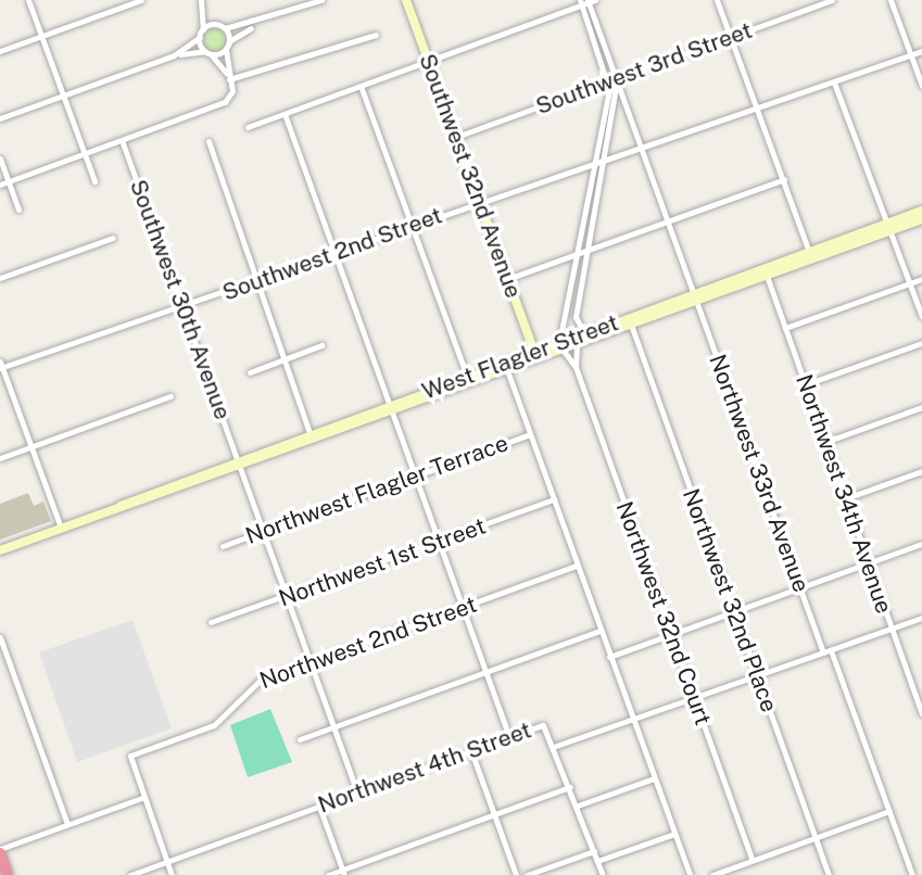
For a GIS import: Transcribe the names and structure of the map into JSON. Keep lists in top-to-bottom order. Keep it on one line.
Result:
{"streets":{"main road":["Southwest 32nd Avenue","West Flagler Street"],"street":["Southwest 3rd Street","Southwest 2nd Street","Southwest 30th Avenue","Northwest 33rd Avenue","Northwest Flagler Terrace","Northwest 34th Avenue","Northwest 1st Street","Northwest 32nd Place","Northwest 32nd Court","Northwest 2nd Street","Northwest 4th Street"]},"crossings":[["Southwest 3rd Street","Southwest 32nd Avenue"],["Southwest 3rd Street","Northwest 33rd Avenue"],["Southwest 32nd Avenue","Southwest 2nd Street"],["Southwest 32nd Avenue","West Flagler Street"],["Southwest 2nd Street","Southwest 30th Avenue"],["Southwest 2nd Street","Northwest 33rd Avenue"],["Southwest 30th Avenue","West Flagler Street"],["Southwest 30th Avenue","Northwest Flagler Terrace"],["Southwest 30th Avenue","Northwest 1st Street"],["Southwest 30th Avenue","Northwest 2nd Street"],["Southwest 30th Avenue","Northwest 4th Street"],["West Flagler Street","Northwest 33rd Avenue"],["West Flagler Street","Northwest 34th Avenue"],["West Flagler Street","Northwest 32nd Place"],["West Flagler Street","Northwest 32nd Court"],["Northwest 33rd Avenue","Northwest 4th Street"],["Northwest 34th Avenue","Northwest 4th Street"],["Northwest 32nd Place","Northwest 4th Street"],["Northwest 32nd Court","Northwest 4th Street"]]}
